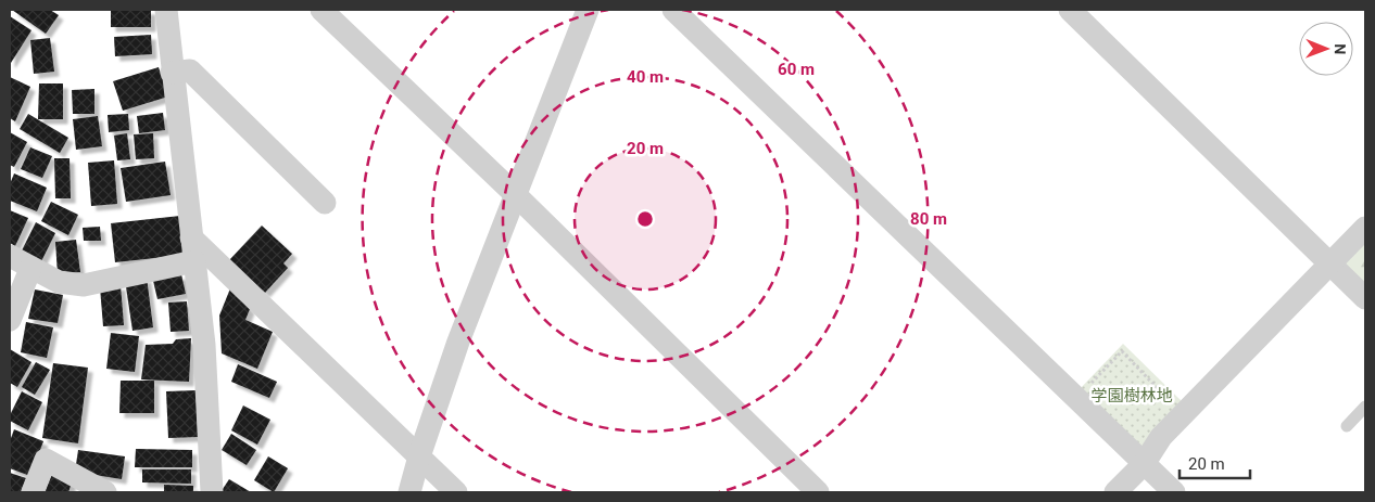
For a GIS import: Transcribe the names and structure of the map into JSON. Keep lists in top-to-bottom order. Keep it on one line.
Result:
{"parks":["学園樹林地"],"scale_bar":"20 m","north":"right","rings":["60 m","40 m","20 m","80 m"]}
